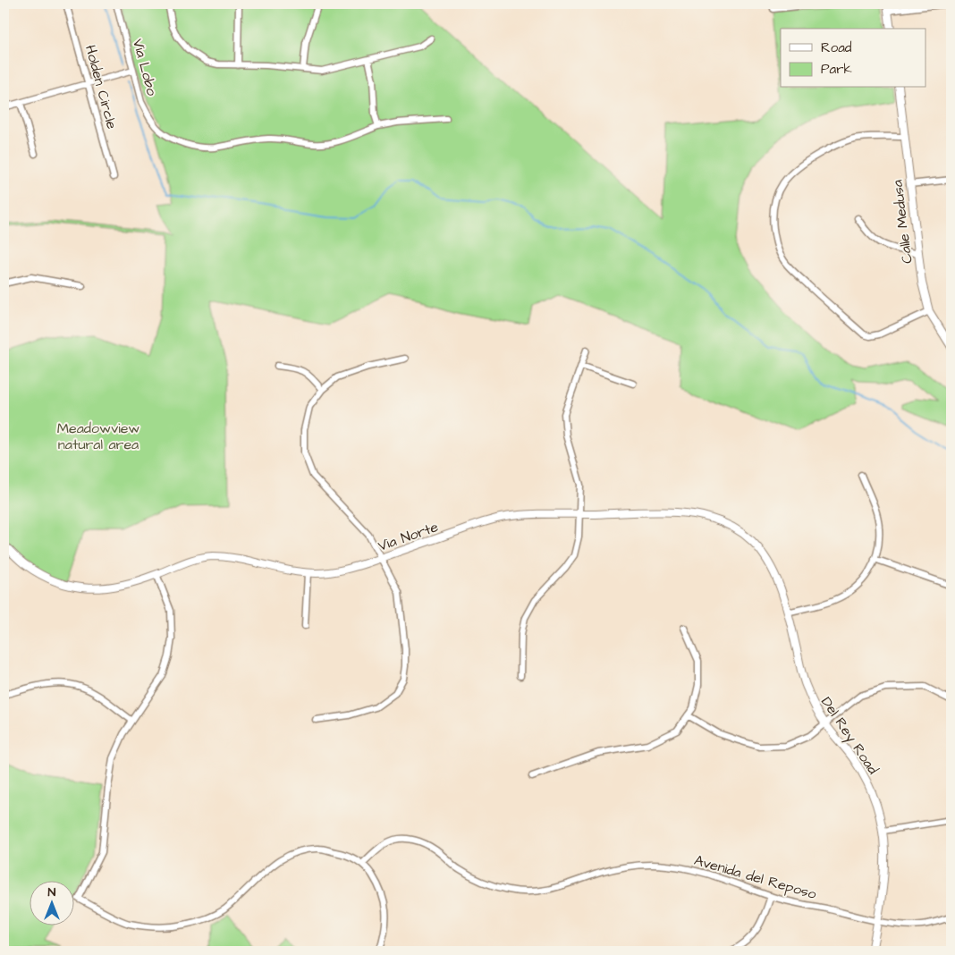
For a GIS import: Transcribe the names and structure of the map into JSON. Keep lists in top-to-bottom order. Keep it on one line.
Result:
{"streets":{"street":["Via Lobo","Holden Circle","Calle Medusa","Via Norte","Del Rey Road","Avenida del Reposo"]},"crossings":[["Via Norte","Del Rey Road"],["Del Rey Road","Avenida del Reposo"]],"parks":["Meadowview natural area"],"legend":["Road","Park"],"north":"top"}
